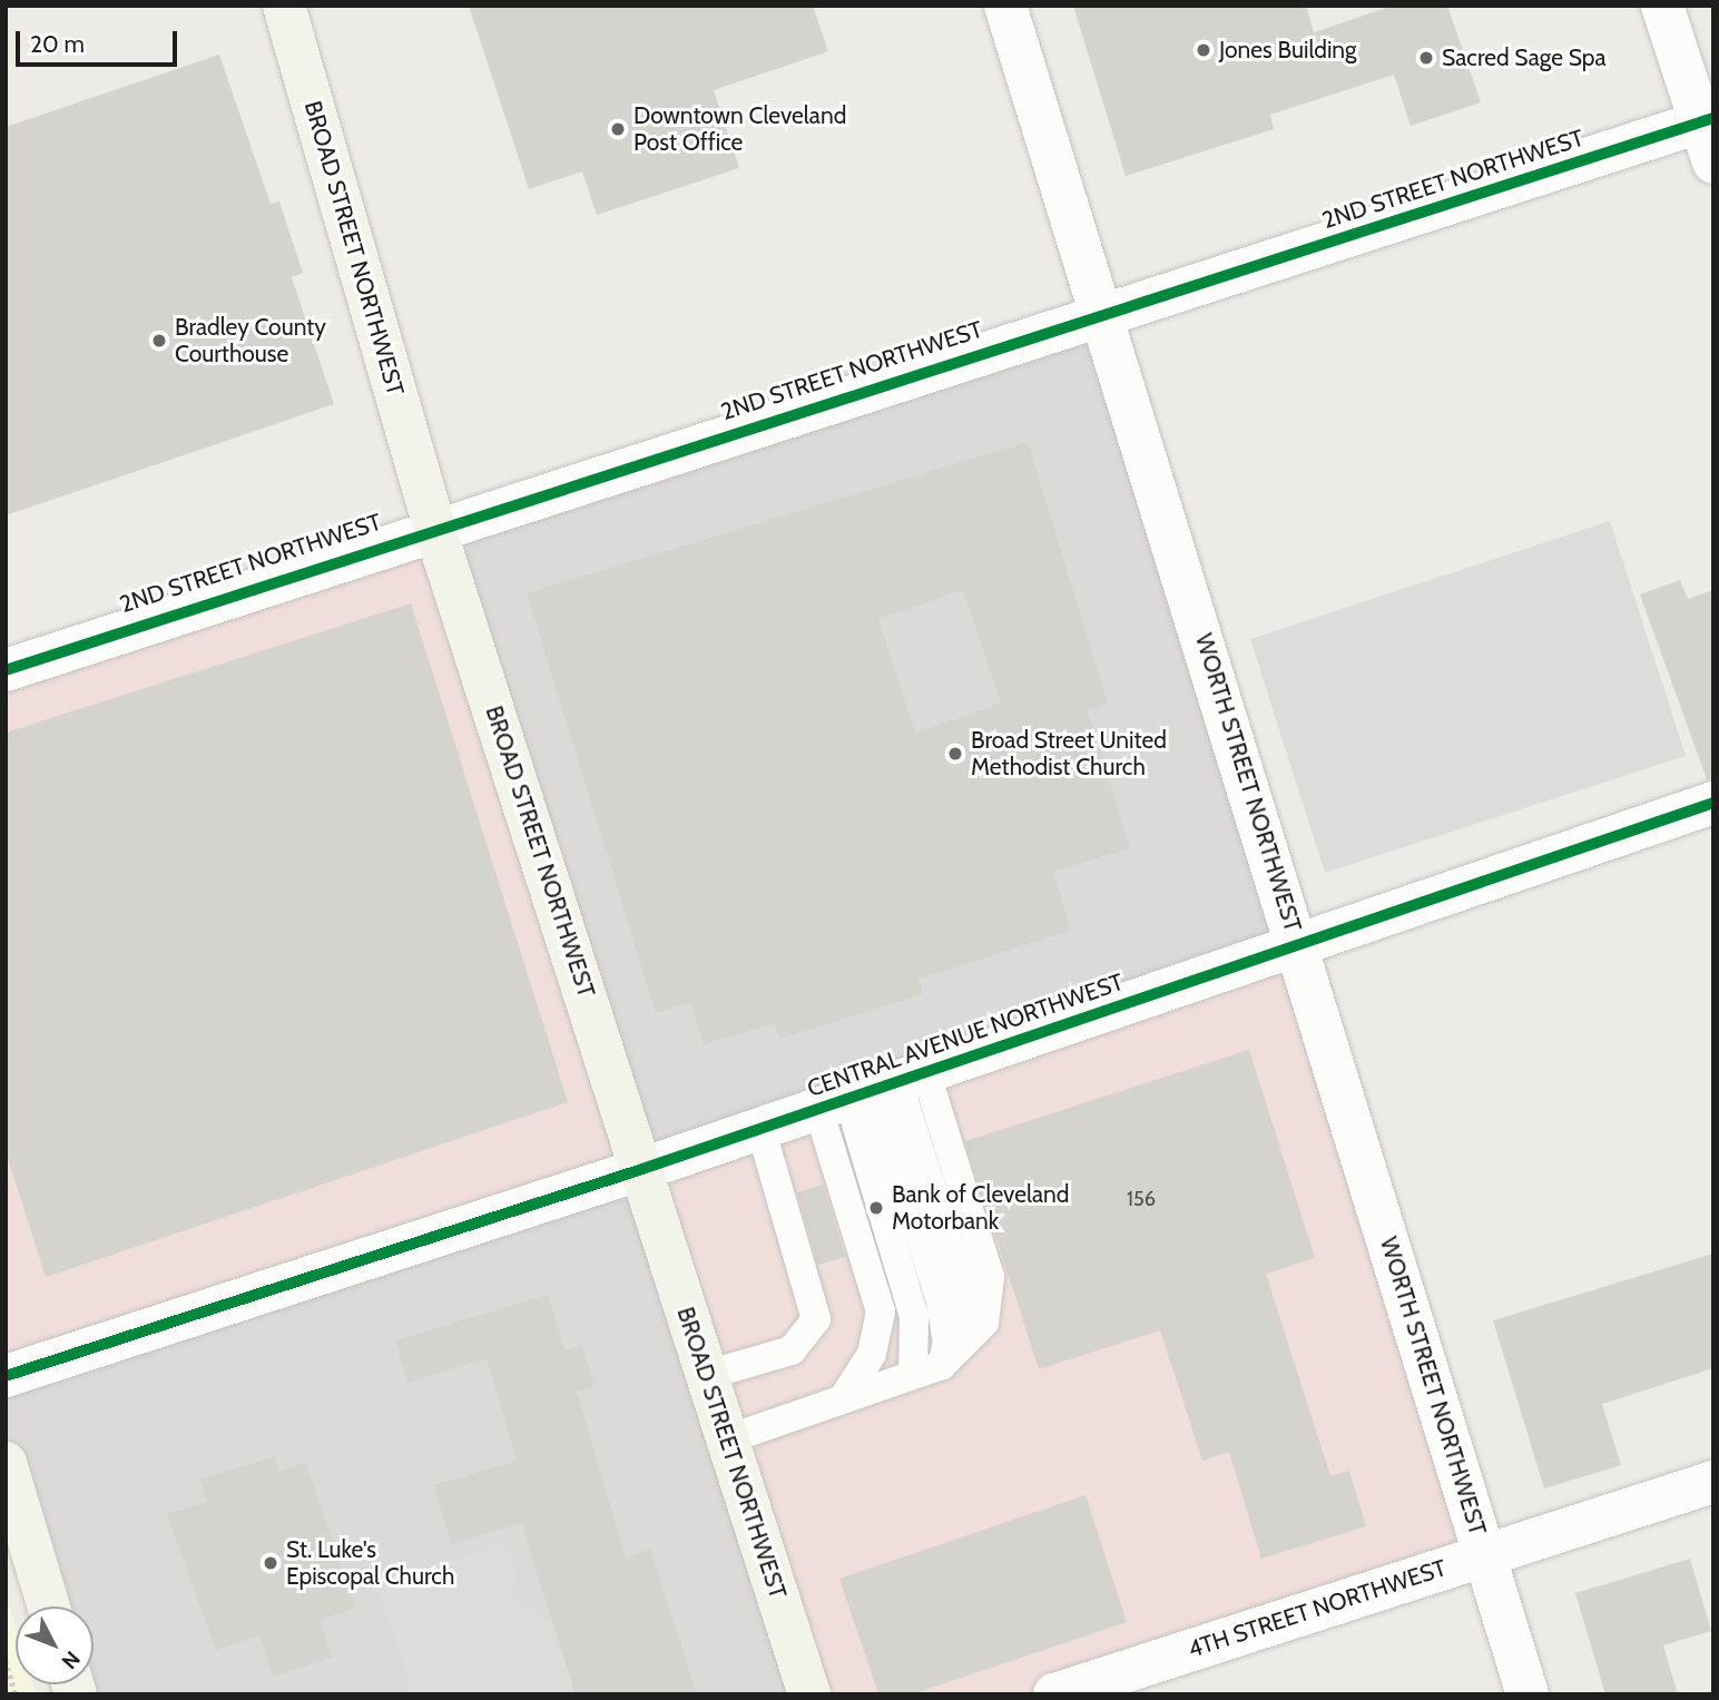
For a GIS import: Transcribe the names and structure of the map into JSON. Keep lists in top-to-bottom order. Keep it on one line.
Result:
{"streets":{"main road":["BROAD STREET NORTHWEST"],"street":["2ND STREET NORTHWEST","WORTH STREET NORTHWEST","CENTRAL AVENUE NORTHWEST","4TH STREET NORTHWEST"]},"crossings":[["2ND STREET NORTHWEST","BROAD STREET NORTHWEST"],["2ND STREET NORTHWEST","WORTH STREET NORTHWEST"],["BROAD STREET NORTHWEST","CENTRAL AVENUE NORTHWEST"],["WORTH STREET NORTHWEST","CENTRAL AVENUE NORTHWEST"],["WORTH STREET NORTHWEST","4TH STREET NORTHWEST"]],"places":["Jones Building","Sacred Sage Spa","Downtown Cleveland Post Office","Bradley County Courthouse","Broad Street United Methodist Church","Bank of Cleveland Motorbank","St. Luke's Episcopal Church"],"house_numbers":["156"],"scale_bar":"20 m","north":"bottom right"}
